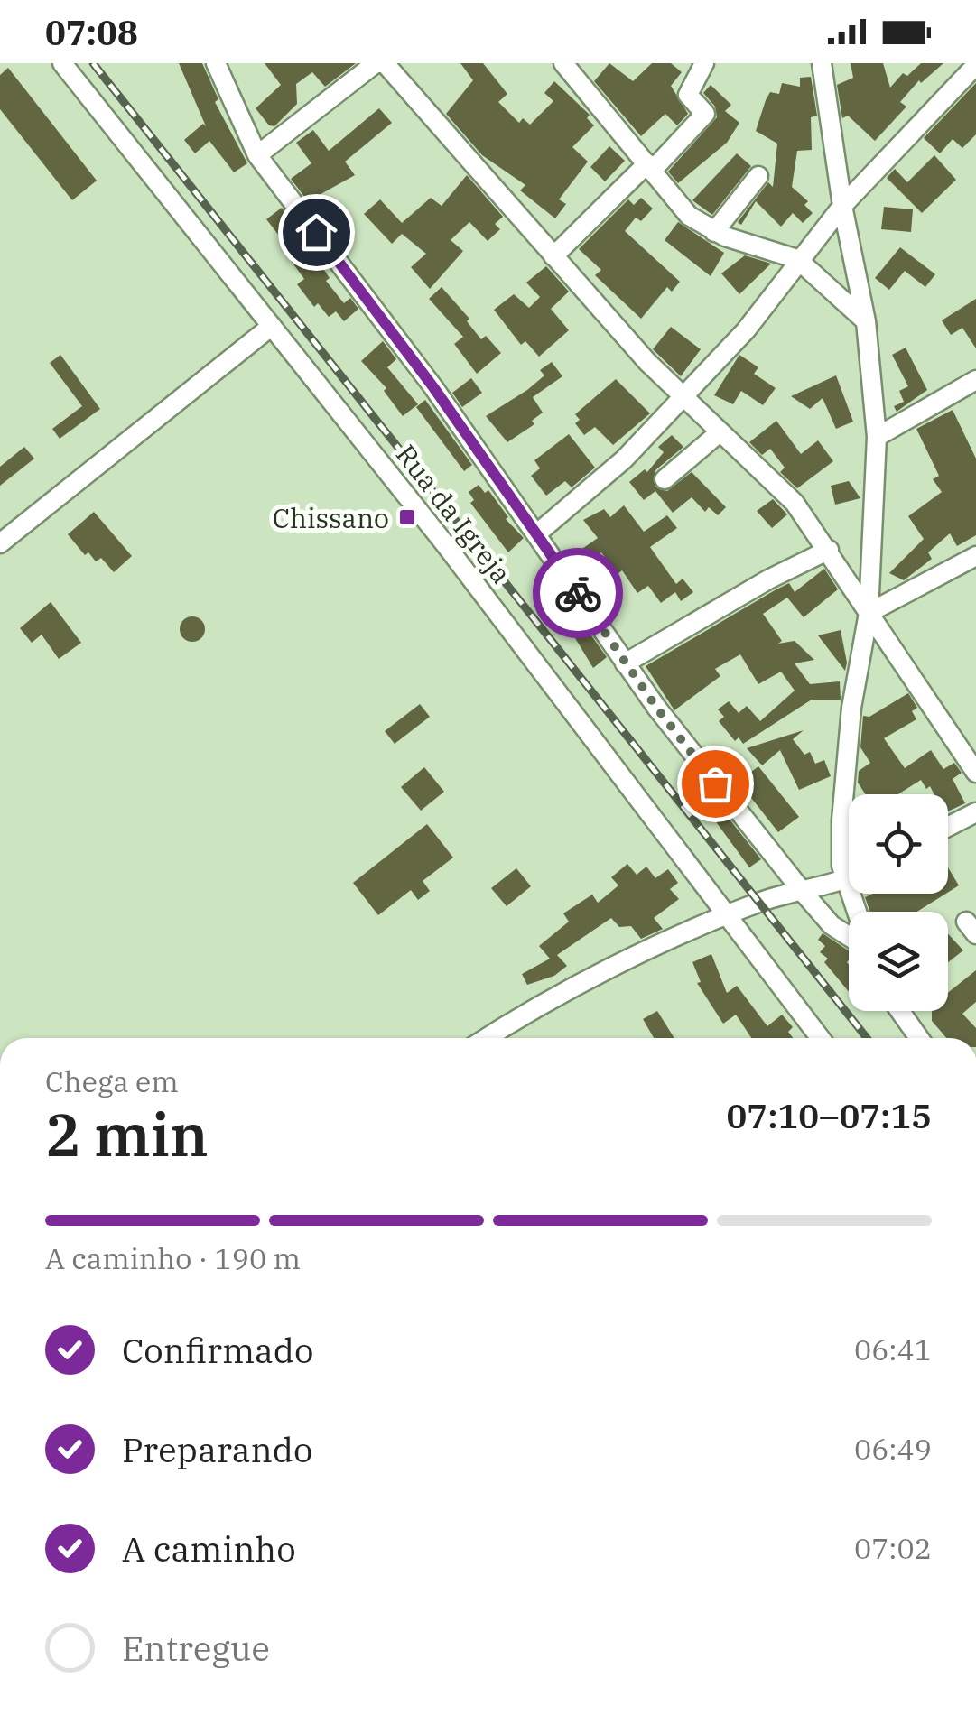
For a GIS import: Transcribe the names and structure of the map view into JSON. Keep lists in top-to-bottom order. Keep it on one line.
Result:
{"streets":{"street":["Rua da Igreja"]},"places":{"transit":["Chissano"]},"page":{"status":"07:08","heading":["2 min","Chega em","07:10–07:15"],"bar":"A caminho · 190 m","list":[["Confirmado","06:41"],["Preparando","06:49"],["A caminho","07:02"],"Entregue"]}}
